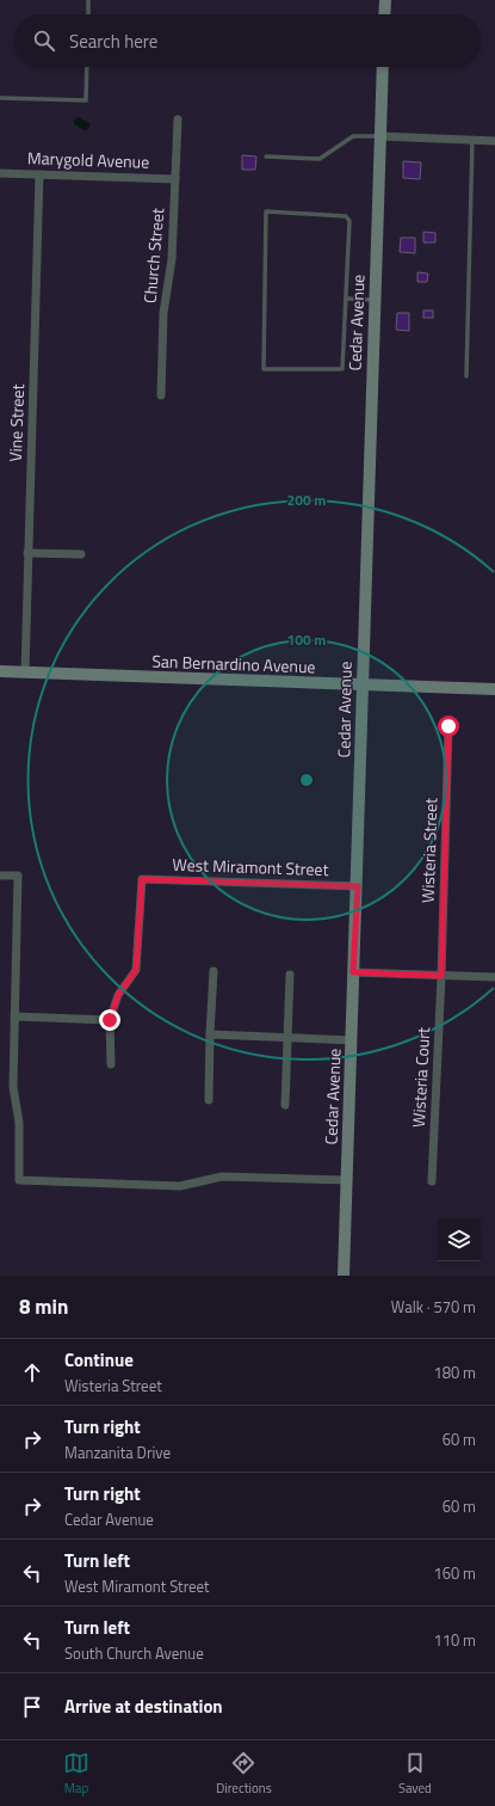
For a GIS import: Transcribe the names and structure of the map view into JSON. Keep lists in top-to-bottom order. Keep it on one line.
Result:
{"streets":{"main road":["Cedar Avenue","San Bernardino Avenue"],"street":["Marygold Avenue","Church Street","Vine Street","Wisteria Street","West Miramont Street","Wisteria Court"]},"crossings":[["Marygold Avenue","Church Street"],["Marygold Avenue","Vine Street"],["Cedar Avenue","San Bernardino Avenue"],["Cedar Avenue","West Miramont Street"],["Vine Street","San Bernardino Avenue"],["Wisteria Street","Wisteria Court"]],"page":{"search":"Search here","heading":["8 min","Walk · 570 m"],"list":[["Continue","Wisteria Street","180 m"],["Turn right","Manzanita Drive","60 m"],["Turn right","Cedar Avenue","60 m"],["Turn left","West Miramont Street","160 m"],["Turn left","South Church Avenue","110 m"],"Arrive at destination"],"nav":["Map","Directions","Saved"]},"rings":["200 m","100 m"]}
